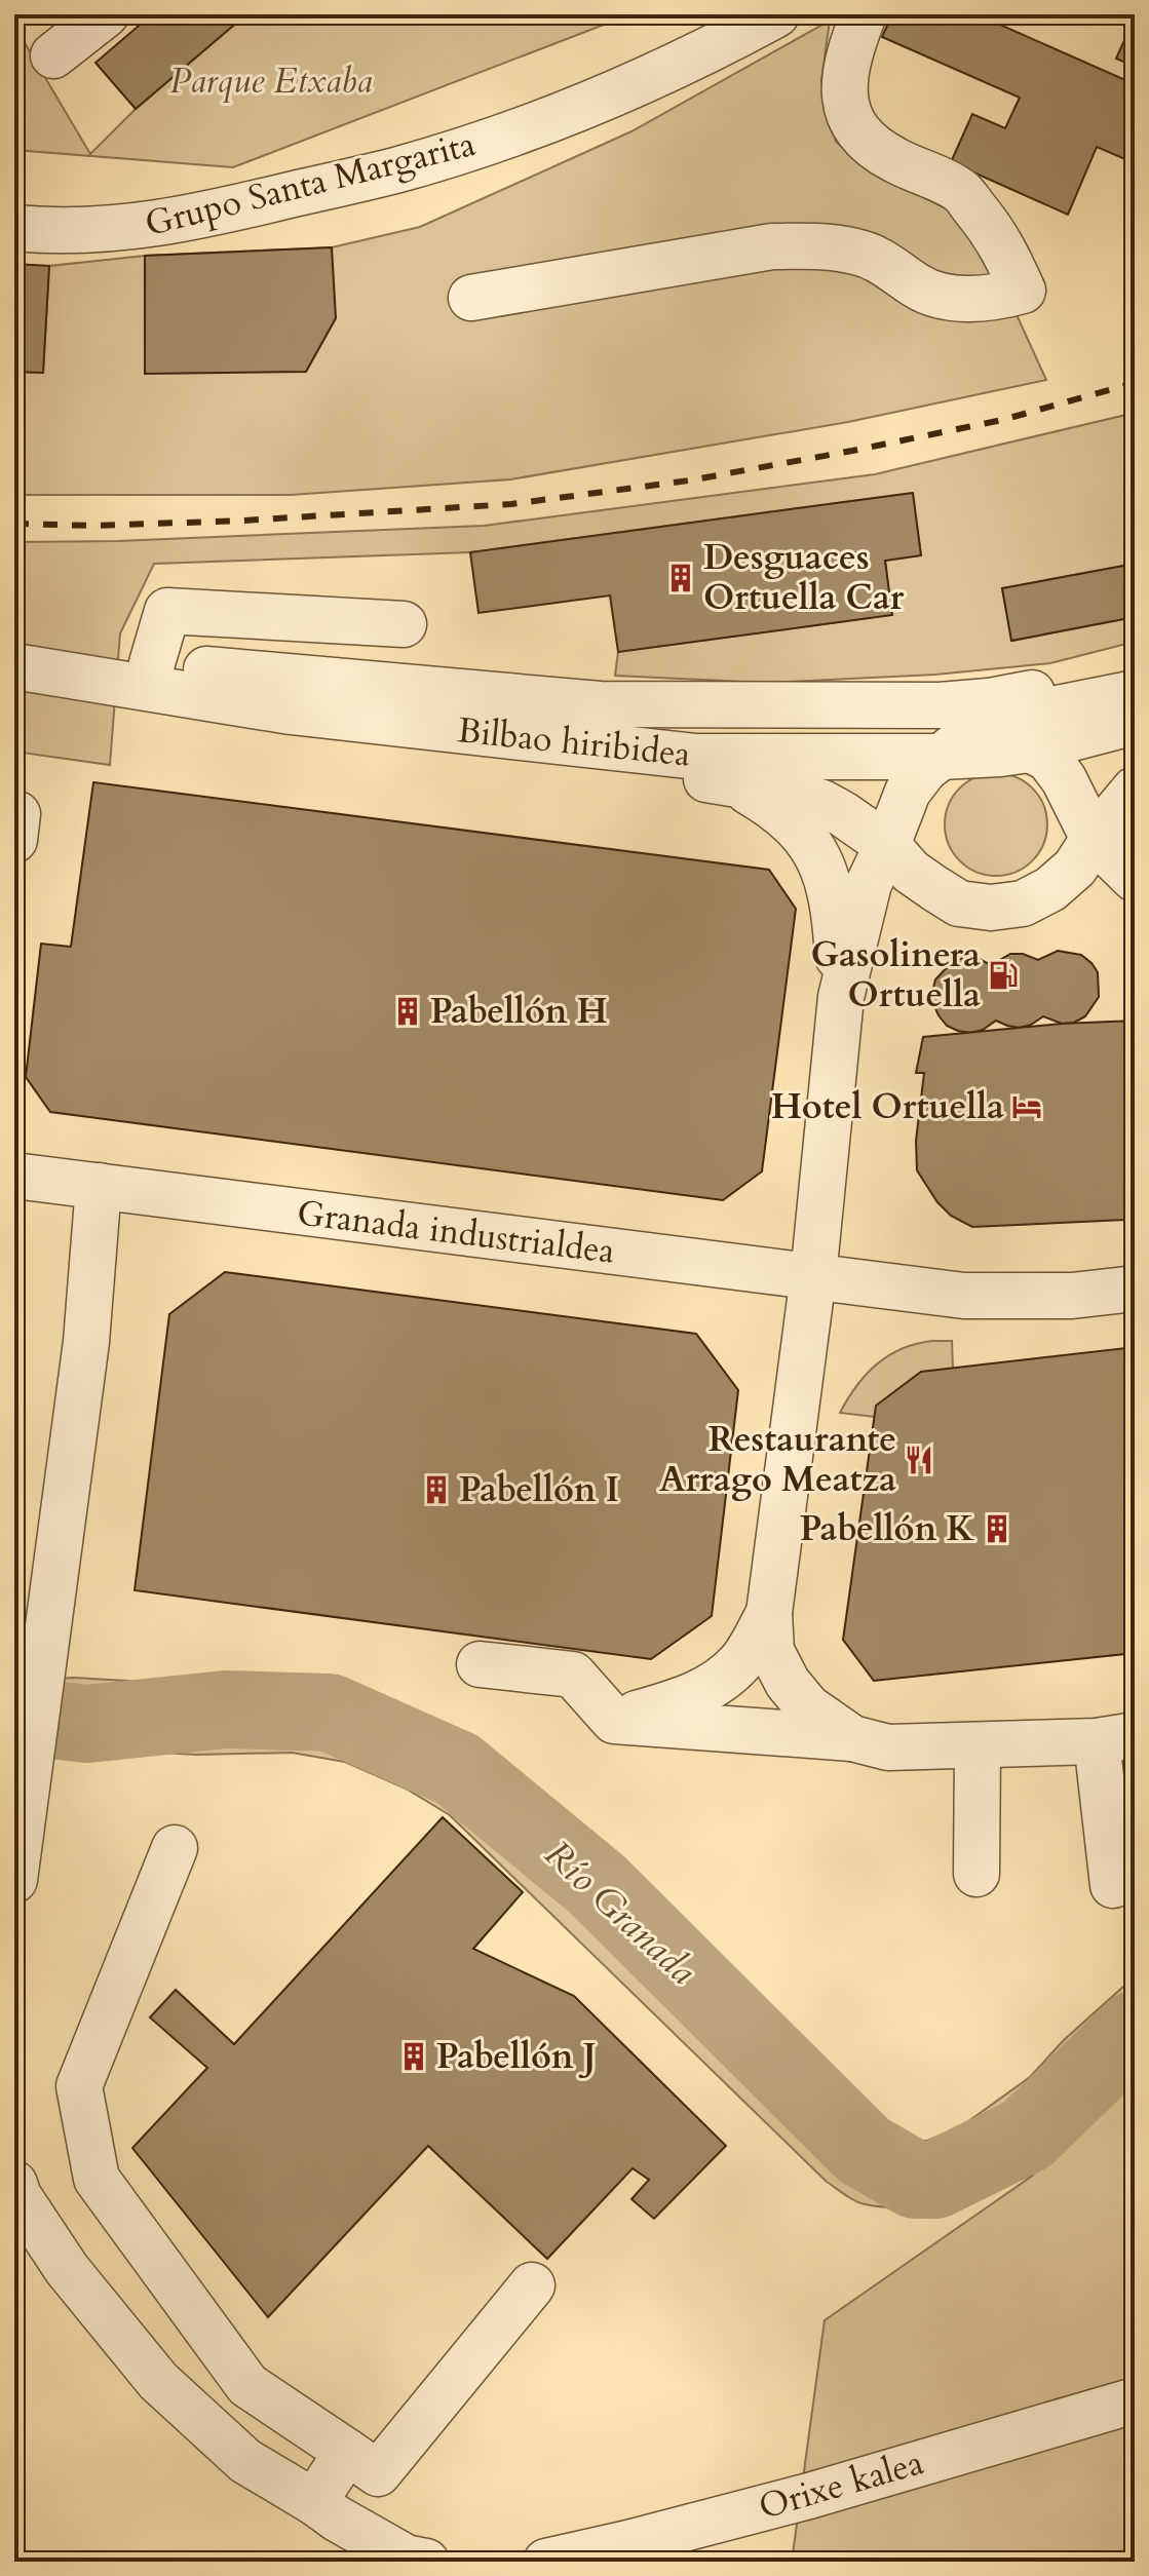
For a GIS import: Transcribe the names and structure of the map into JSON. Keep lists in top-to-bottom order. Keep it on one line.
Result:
{"streets":{"street":["Grupo Santa Margarita","Bilbao hiribidea","Granada industrialdea","Orixe kalea"]},"water":["Río Granada"],"parks":["Parque Etxaba"],"places":{"building":["Desguaces Ortuella Car","Pabellón H","Pabellón I","Pabellón K","Pabellón J"],"fuel station":["Gasolinera Ortuella"],"hotel":["Hotel Ortuella"],"restaurant":["Restaurante Arrago Meatza"]}}
